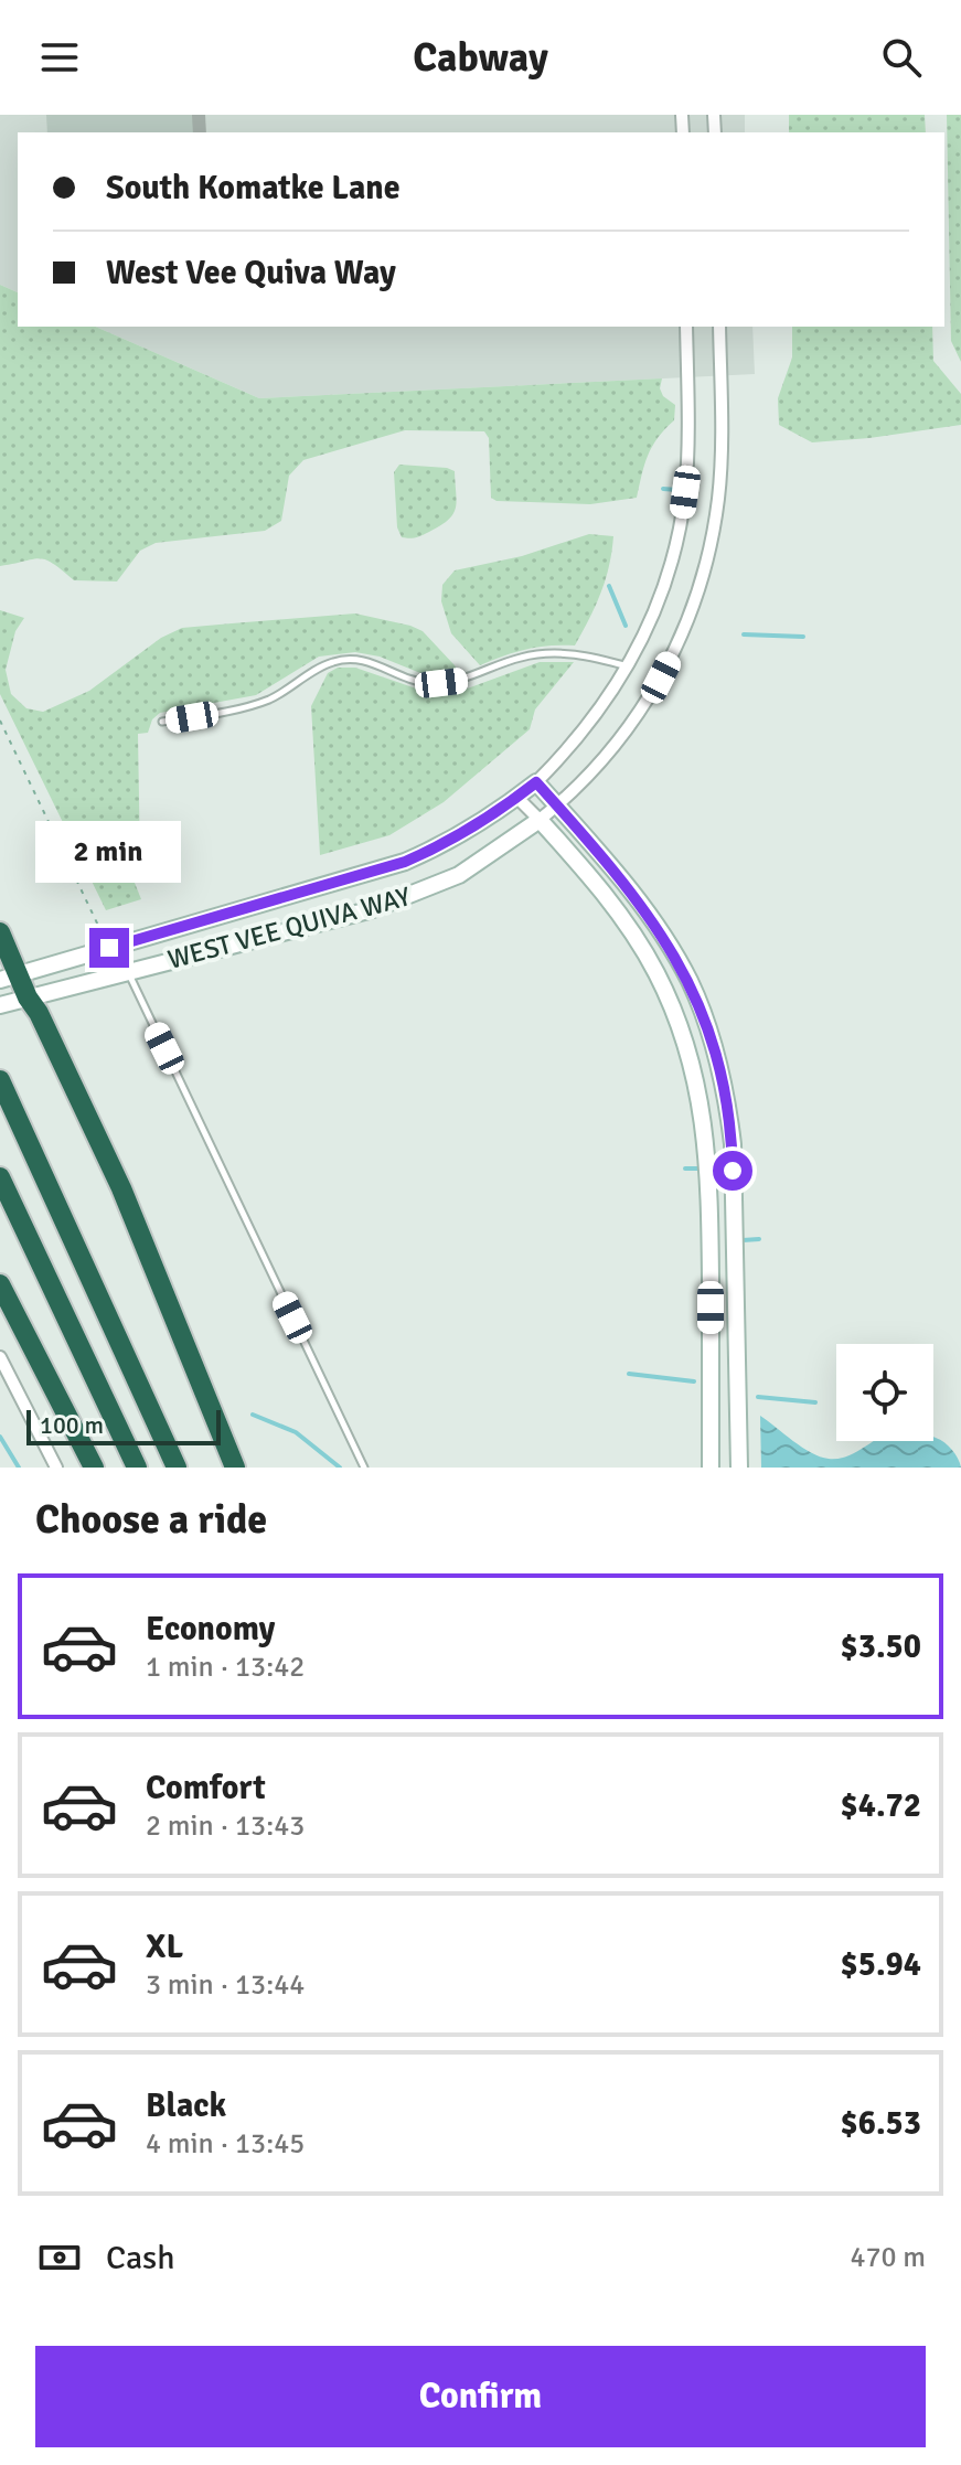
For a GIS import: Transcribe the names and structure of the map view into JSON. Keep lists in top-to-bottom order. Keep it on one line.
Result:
{"streets":{"street":["WEST VEE QUIVA WAY"]},"scale_bar":"100 m","page":{"header":"Cabway","banner":["South Komatke Lane","West Vee Quiva Way"],"bubble":"2 min","scale":"100 m","heading":"Choose a ride","list":[{"name":"Economy","note":"1 min · 13:42","value":"$3.50"},{"name":"Comfort","note":"2 min · 13:43","value":"$4.72"},{"name":"XL","note":"3 min · 13:44","value":"$5.94"},{"name":"Black","note":"4 min · 13:45","value":"$6.53"}],"pay":["Cash","470 m"],"buttons":"Confirm"}}
